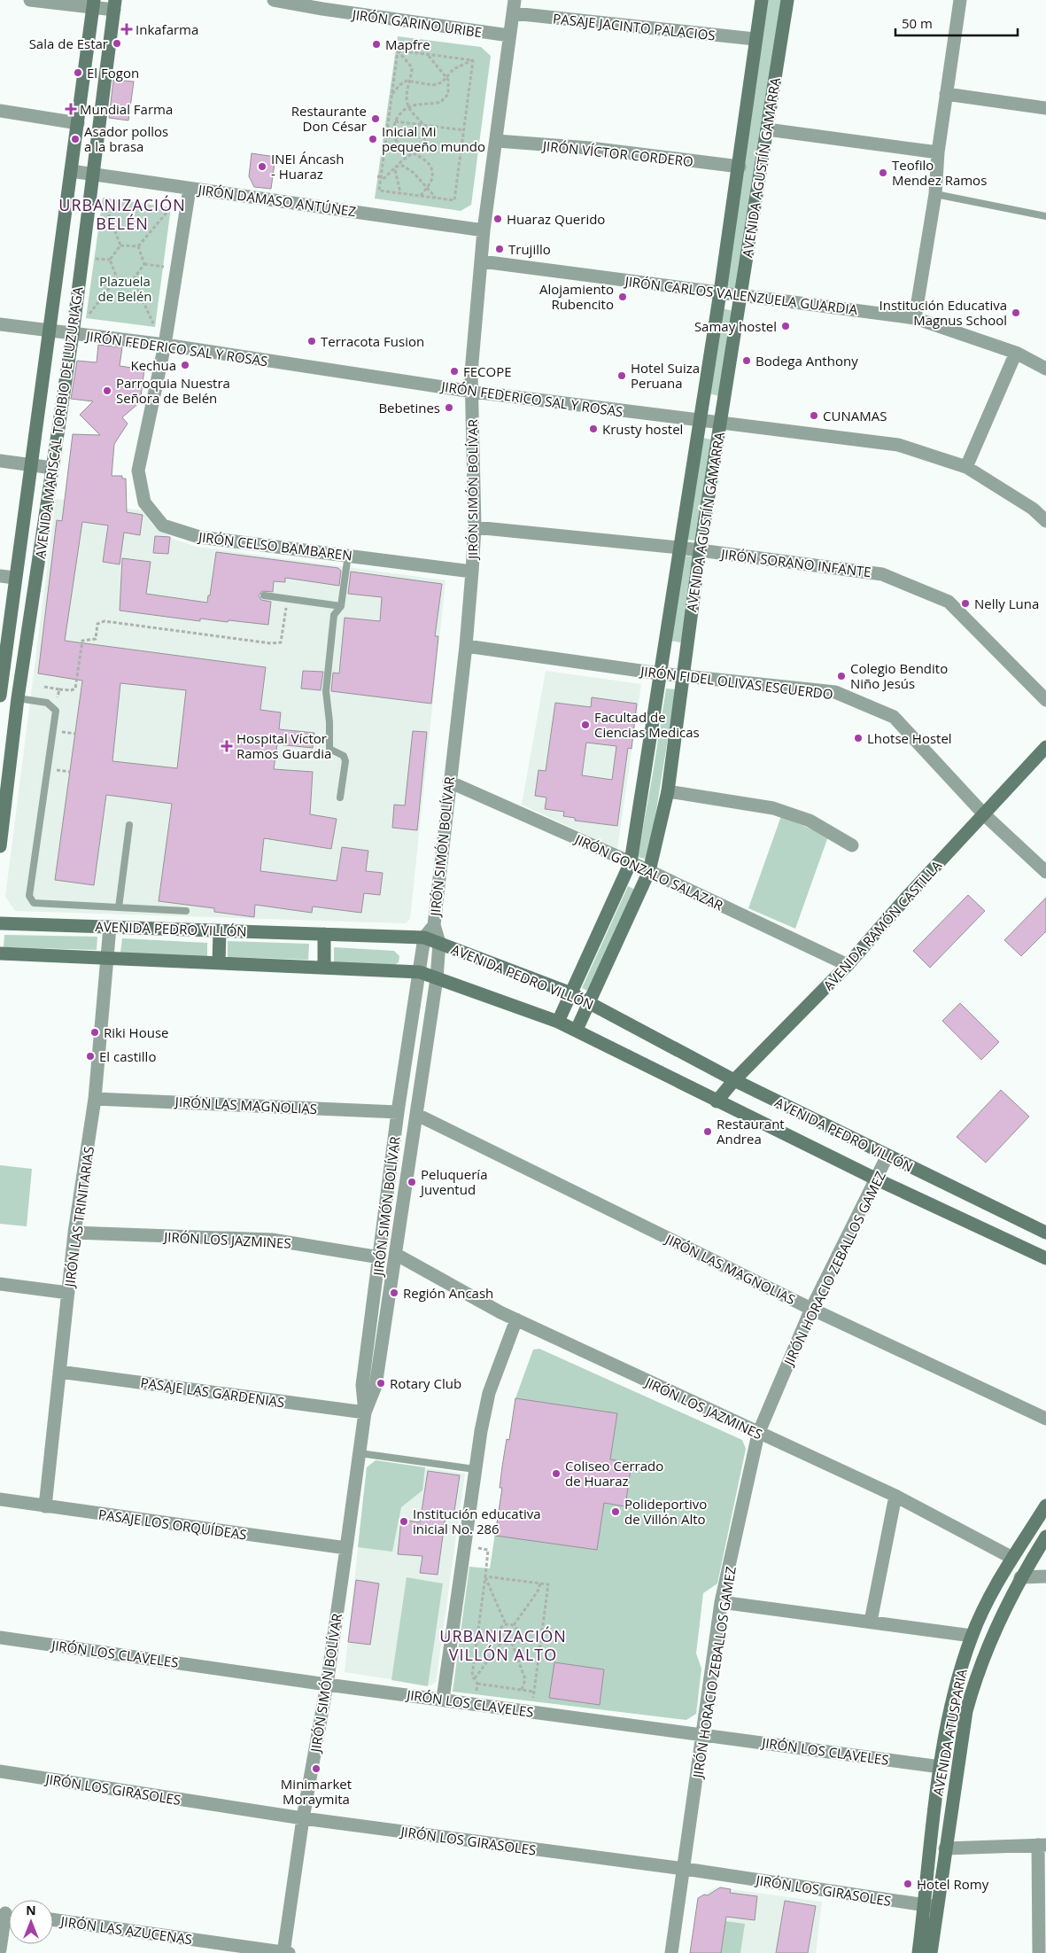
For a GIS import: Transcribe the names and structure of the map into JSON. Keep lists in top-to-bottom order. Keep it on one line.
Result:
{"streets":{"main road":["AVENIDA AGUSTÍN GAMARRA","AVENIDA MARISCAL TORIBIO DE LUZURIAGA","AVENIDA RAMÓN CASTILLA","AVENIDA PEDRO VILLÓN","AVENIDA ATUSPARIA"],"street":["JIRÓN GARINO URIBE","PASAJE JACINTO PALACIOS","JIRÓN VÍCTOR CORDERO","JIRÓN DAMASO ANTÚNEZ","JIRÓN CARLOS VALENZUELA GUARDIA","JIRÓN FEDERICO SAL Y ROSAS","JIRÓN SIMÓN BOLÍVAR","JIRÓN CELSO BAMBAREN","JIRÓN SORANO INFANTE","JIRÓN FIDEL OLIVAS ESCUERDO","JIRÓN GONZALO SALAZAR","JIRÓN LAS MAGNOLIAS","JIRÓN LAS TRINITARIAS","JIRÓN LOS JAZMINES","JIRÓN HORACIO ZEBALLOS GAMEZ","PASAJE LAS GARDENIAS","PASAJE LOS ORQUÍDEAS","JIRÓN LOS CLAVELES","JIRÓN LOS GIRASOLES","JIRÓN LAS AZUCENAS"]},"crossings":[["JIRÓN GARINO URIBE","JIRÓN SIMÓN BOLÍVAR"],["PASAJE JACINTO PALACIOS","AVENIDA AGUSTÍN GAMARRA"],["PASAJE JACINTO PALACIOS","JIRÓN SIMÓN BOLÍVAR"],["JIRÓN VÍCTOR CORDERO","AVENIDA AGUSTÍN GAMARRA"],["JIRÓN VÍCTOR CORDERO","JIRÓN SIMÓN BOLÍVAR"],["AVENIDA AGUSTÍN GAMARRA","JIRÓN CARLOS VALENZUELA GUARDIA"],["AVENIDA AGUSTÍN GAMARRA","JIRÓN FEDERICO SAL Y ROSAS"],["AVENIDA AGUSTÍN GAMARRA","JIRÓN SORANO INFANTE"],["AVENIDA AGUSTÍN GAMARRA","JIRÓN FIDEL OLIVAS ESCUERDO"],["AVENIDA AGUSTÍN GAMARRA","JIRÓN GONZALO SALAZAR"],["AVENIDA AGUSTÍN GAMARRA","AVENIDA PEDRO VILLÓN"],["JIRÓN DAMASO ANTÚNEZ","AVENIDA MARISCAL TORIBIO DE LUZURIAGA"],["JIRÓN DAMASO ANTÚNEZ","JIRÓN SIMÓN BOLÍVAR"],["JIRÓN DAMASO ANTÚNEZ","JIRÓN CELSO BAMBAREN"],["JIRÓN CARLOS VALENZUELA GUARDIA","JIRÓN SIMÓN BOLÍVAR"],["JIRÓN FEDERICO SAL Y ROSAS","AVENIDA MARISCAL TORIBIO DE LUZURIAGA"],["JIRÓN FEDERICO SAL Y ROSAS","JIRÓN SIMÓN BOLÍVAR"],["JIRÓN FEDERICO SAL Y ROSAS","JIRÓN CELSO BAMBAREN"],["JIRÓN SIMÓN BOLÍVAR","JIRÓN CELSO BAMBAREN"],["JIRÓN SIMÓN BOLÍVAR","JIRÓN SORANO INFANTE"],["JIRÓN SIMÓN BOLÍVAR","JIRÓN FIDEL OLIVAS ESCUERDO"],["JIRÓN SIMÓN BOLÍVAR","JIRÓN GONZALO SALAZAR"],["JIRÓN SIMÓN BOLÍVAR","AVENIDA PEDRO VILLÓN"],["JIRÓN SIMÓN BOLÍVAR","JIRÓN LAS MAGNOLIAS"],["JIRÓN SIMÓN BOLÍVAR","JIRÓN LOS JAZMINES"],["JIRÓN SIMÓN BOLÍVAR","PASAJE LAS GARDENIAS"],["JIRÓN SIMÓN BOLÍVAR","PASAJE LOS ORQUÍDEAS"],["JIRÓN SIMÓN BOLÍVAR","JIRÓN LOS CLAVELES"],["JIRÓN SIMÓN BOLÍVAR","JIRÓN LOS GIRASOLES"],["JIRÓN SIMÓN BOLÍVAR","JIRÓN LAS AZUCENAS"],["JIRÓN FIDEL OLIVAS ESCUERDO","AVENIDA RAMÓN CASTILLA"],["JIRÓN GONZALO SALAZAR","AVENIDA RAMÓN CASTILLA"],["AVENIDA RAMÓN CASTILLA","AVENIDA PEDRO VILLÓN"],["AVENIDA PEDRO VILLÓN","JIRÓN LAS TRINITARIAS"],["AVENIDA PEDRO VILLÓN","JIRÓN HORACIO ZEBALLOS GAMEZ"],["JIRÓN LAS MAGNOLIAS","JIRÓN LAS TRINITARIAS"],["JIRÓN LAS MAGNOLIAS","JIRÓN HORACIO ZEBALLOS GAMEZ"],["JIRÓN LAS TRINITARIAS","JIRÓN LOS JAZMINES"],["JIRÓN LAS TRINITARIAS","PASAJE LAS GARDENIAS"],["JIRÓN LAS TRINITARIAS","PASAJE LOS ORQUÍDEAS"],["JIRÓN LOS JAZMINES","JIRÓN HORACIO ZEBALLOS GAMEZ"],["JIRÓN LOS JAZMINES","AVENIDA ATUSPARIA"],["JIRÓN HORACIO ZEBALLOS GAMEZ","JIRÓN LOS CLAVELES"],["JIRÓN HORACIO ZEBALLOS GAMEZ","JIRÓN LOS GIRASOLES"],["JIRÓN LOS CLAVELES","AVENIDA ATUSPARIA"],["AVENIDA ATUSPARIA","JIRÓN LOS GIRASOLES"]],"districts":["URBANIZACIÓN BELÉN","URBANIZACIÓN VILLÓN ALTO"],"parks":["Plazuela de Belén"],"places":{"health":["Inkafarma","Mundial Farma","Hospital Víctor Ramos Guardia"],"other":["Sala de Estar","Mapfre","El Fogon","Restaurante Don César","Asador pollos a la brasa","Inicial Mi pequeño mundo","INEI Áncash - Huaraz","Teofilo Mendez Ramos","Huaraz Querido","Trujillo","Alojamiento Rubencito","Institución Educativa Magnus School","Samay hostel","Terracota Fusion","Bodega Anthony","Kechua","FECOPE","Hotel Suiza Peruana","Parroquia Nuestra Señora de Belén","Bebetines","CUNAMAS","Krusty hostel","Nelly Luna","Colegio Bendito Niño Jesús","Facultad de Ciencias Medicas","Lhotse Hostel","Riki House","El castillo","Restaurant Andrea","Peluquería Juventud","Región Ancash","Rotary Club","Coliseo Cerrado de Huaraz","Polideportivo de Villón Alto","Institución educativa inicial No. 286","Minimarket Moraymita","Hotel Romy"]},"scale_bar":"50 m","north":"top"}
